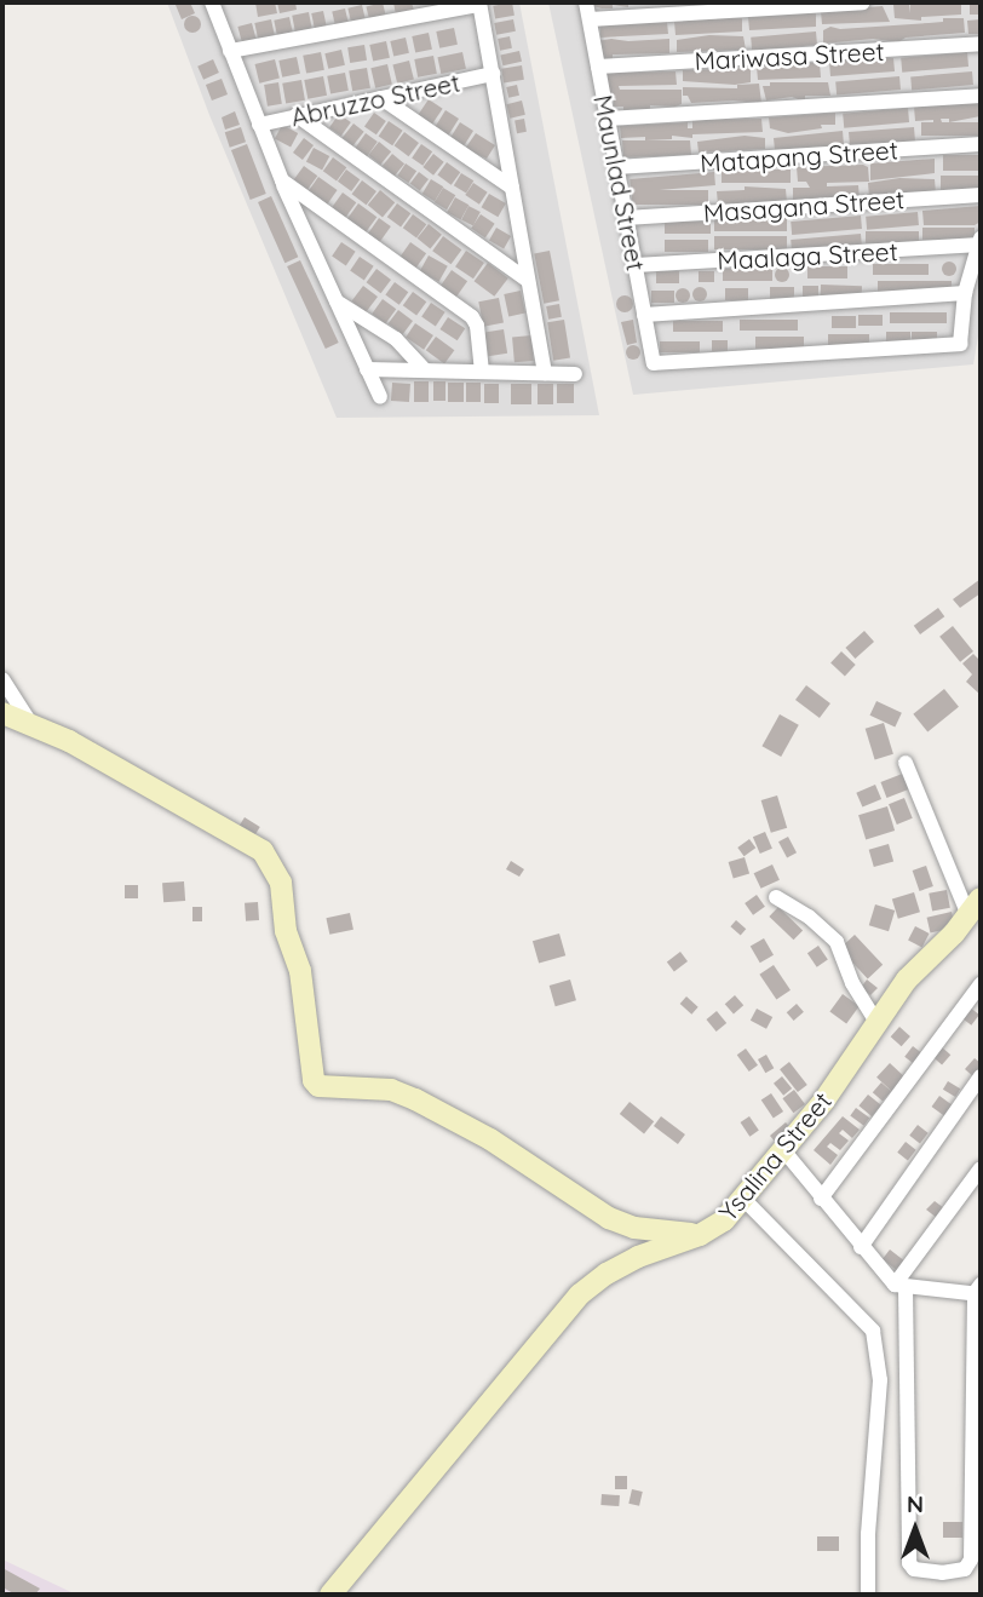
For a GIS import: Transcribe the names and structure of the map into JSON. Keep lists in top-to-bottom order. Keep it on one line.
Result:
{"streets":{"street":["Mariwasa Street","Abruzzo Street","Matapang Street","Maunlad Street","Masagana Street","Maalaga Street","Ysalina Street"]},"crossings":[["Mariwasa Street","Maunlad Street"],["Matapang Street","Maunlad Street"],["Maunlad Street","Masagana Street"],["Maunlad Street","Maalaga Street"]],"north":"top"}
